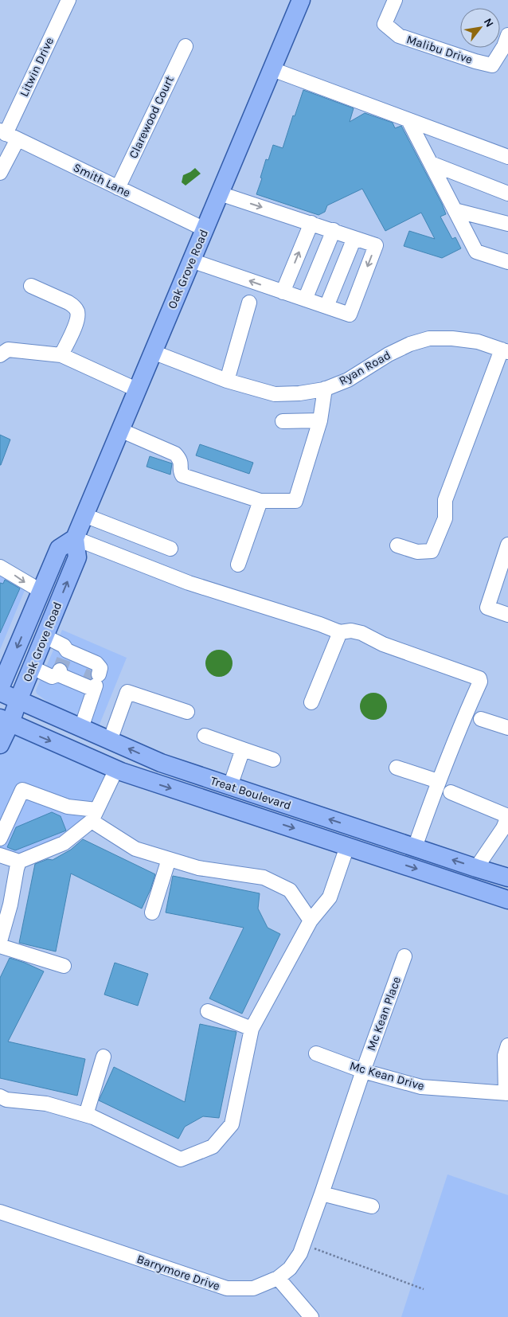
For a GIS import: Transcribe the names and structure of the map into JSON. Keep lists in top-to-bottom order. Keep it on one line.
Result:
{"streets":{"main road":["Oak Grove Road","Treat Boulevard"],"street":["Malibu Drive","Litwin Drive","Clarewood Court","Smith Lane","Ryan Road","Mc Kean Place","Mc Kean Drive","Barrymore Drive"]},"crossings":[["Litwin Drive","Smith Lane"],["Clarewood Court","Smith Lane"],["Smith Lane","Oak Grove Road"],["Oak Grove Road","Ryan Road"],["Oak Grove Road","Treat Boulevard"],["Mc Kean Place","Mc Kean Drive"],["Mc Kean Place","Barrymore Drive"],["Mc Kean Drive","Barrymore Drive"]],"north":"top right"}
